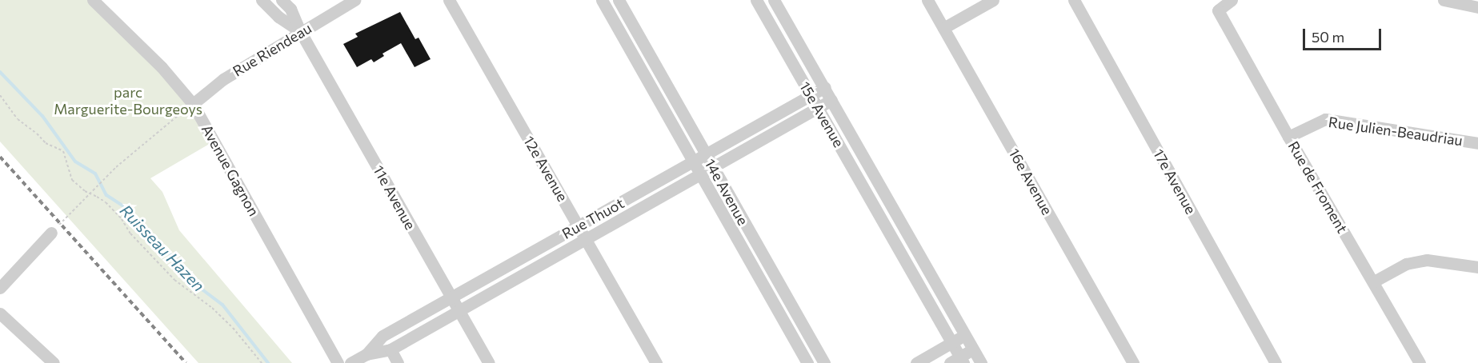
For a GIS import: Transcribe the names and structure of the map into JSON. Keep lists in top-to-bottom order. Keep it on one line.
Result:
{"streets":{"street":["Rue Riendeau","15e Avenue","Rue Julien-Beaudriau","12e Avenue","Avenue Gagnon","16e Avenue","17e Avenue","Rue de Froment","14e Avenue","11e Avenue","Rue Thuot"]},"crossings":[["Rue Riendeau","Avenue Gagnon"],["Rue Riendeau","11e Avenue"],["15e Avenue","Rue Thuot"],["Rue Julien-Beaudriau","Rue de Froment"],["12e Avenue","Rue Thuot"],["14e Avenue","Rue Thuot"],["11e Avenue","Rue Thuot"]],"water":["Ruisseau Hazen"],"parks":["parc Marguerite-Bourgeoys"],"scale_bar":"50 m"}
